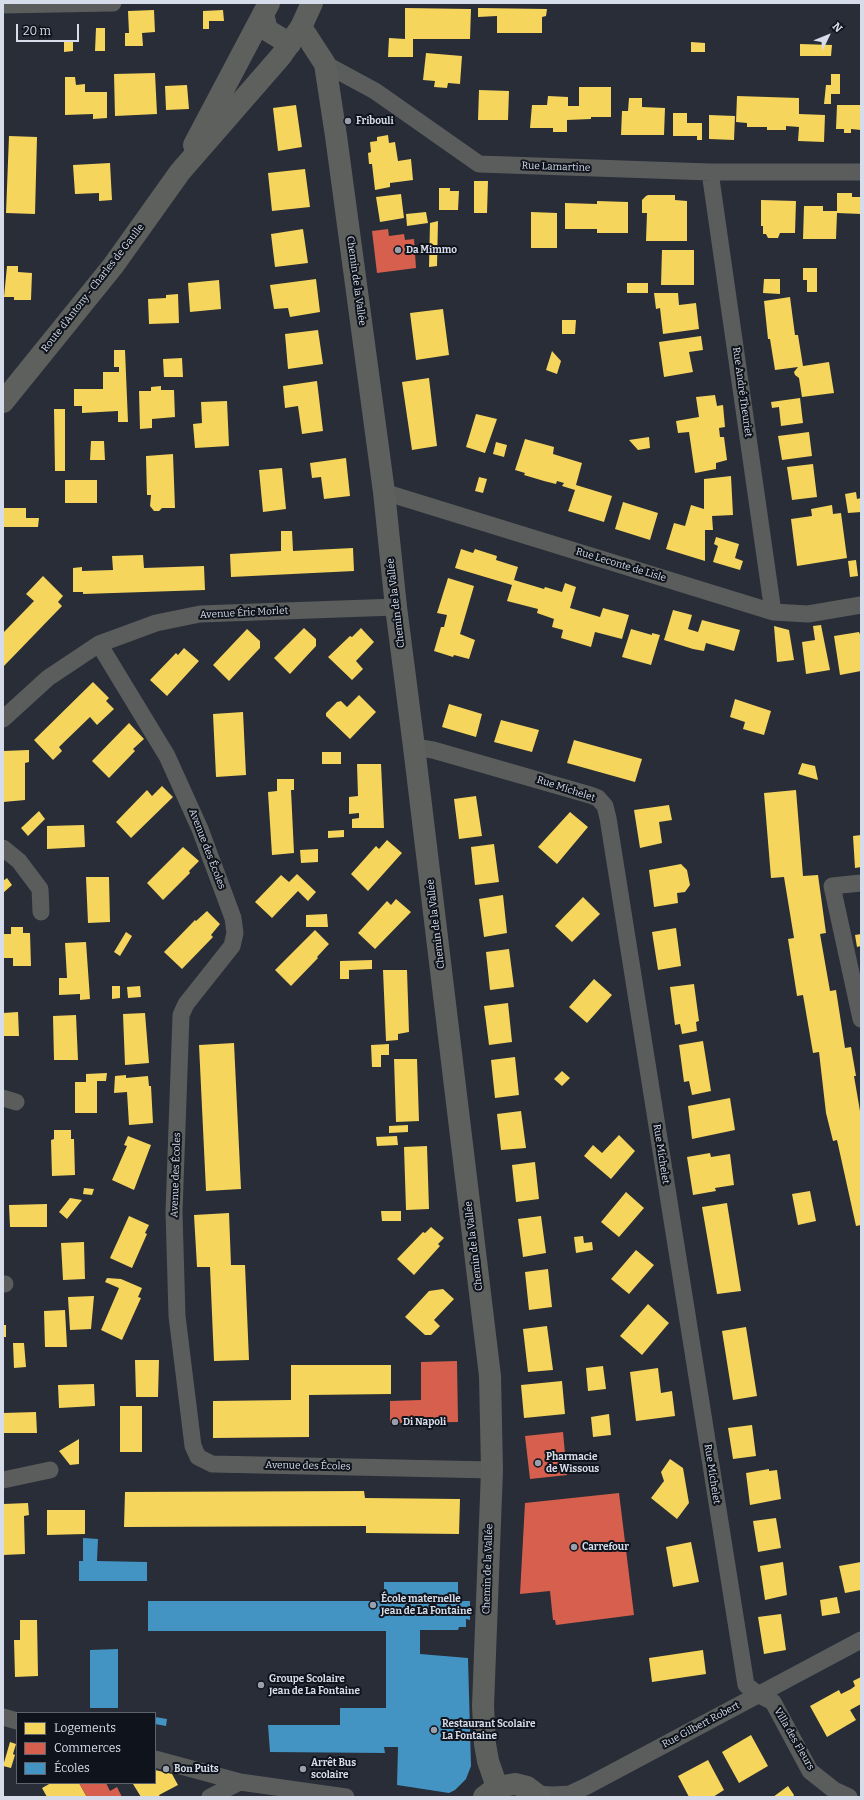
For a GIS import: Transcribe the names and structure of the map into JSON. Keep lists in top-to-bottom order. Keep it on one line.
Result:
{"streets":{"street":["Rue Lamartine","Chemin de la Vallée","Route d'Antony - Charles de Gaulle","Rue André Theuriet","Rue Leconte de Lisle","Avenue Éric Morlet","Rue Michelet","Avenue des Écoles","Rue Gilbert Robert","Villa des Fleurs"]},"crossings":[["Rue Lamartine","Chemin de la Vallée"],["Rue Lamartine","Rue André Theuriet"],["Chemin de la Vallée","Rue Leconte de Lisle"],["Chemin de la Vallée","Avenue Éric Morlet"],["Chemin de la Vallée","Rue Michelet"],["Chemin de la Vallée","Avenue des Écoles"],["Rue André Theuriet","Rue Leconte de Lisle"],["Avenue Éric Morlet","Avenue des Écoles"],["Rue Michelet","Rue Gilbert Robert"],["Rue Michelet","Villa des Fleurs"],["Rue Gilbert Robert","Villa des Fleurs"]],"places":["Fribouli","Da Mimmo","Di Napoli","Pharmacie de Wissous","Carrefour","École maternelle Jean de La Fontaine","Groupe Scolaire Jean de La Fontaine","Restaurant Scolaire La Fontaine","Bon Puits","Arrêt Bus scolaire"],"legend":["Logements","Commerces","Écoles"],"scale_bar":"20 m","north":"top right"}
